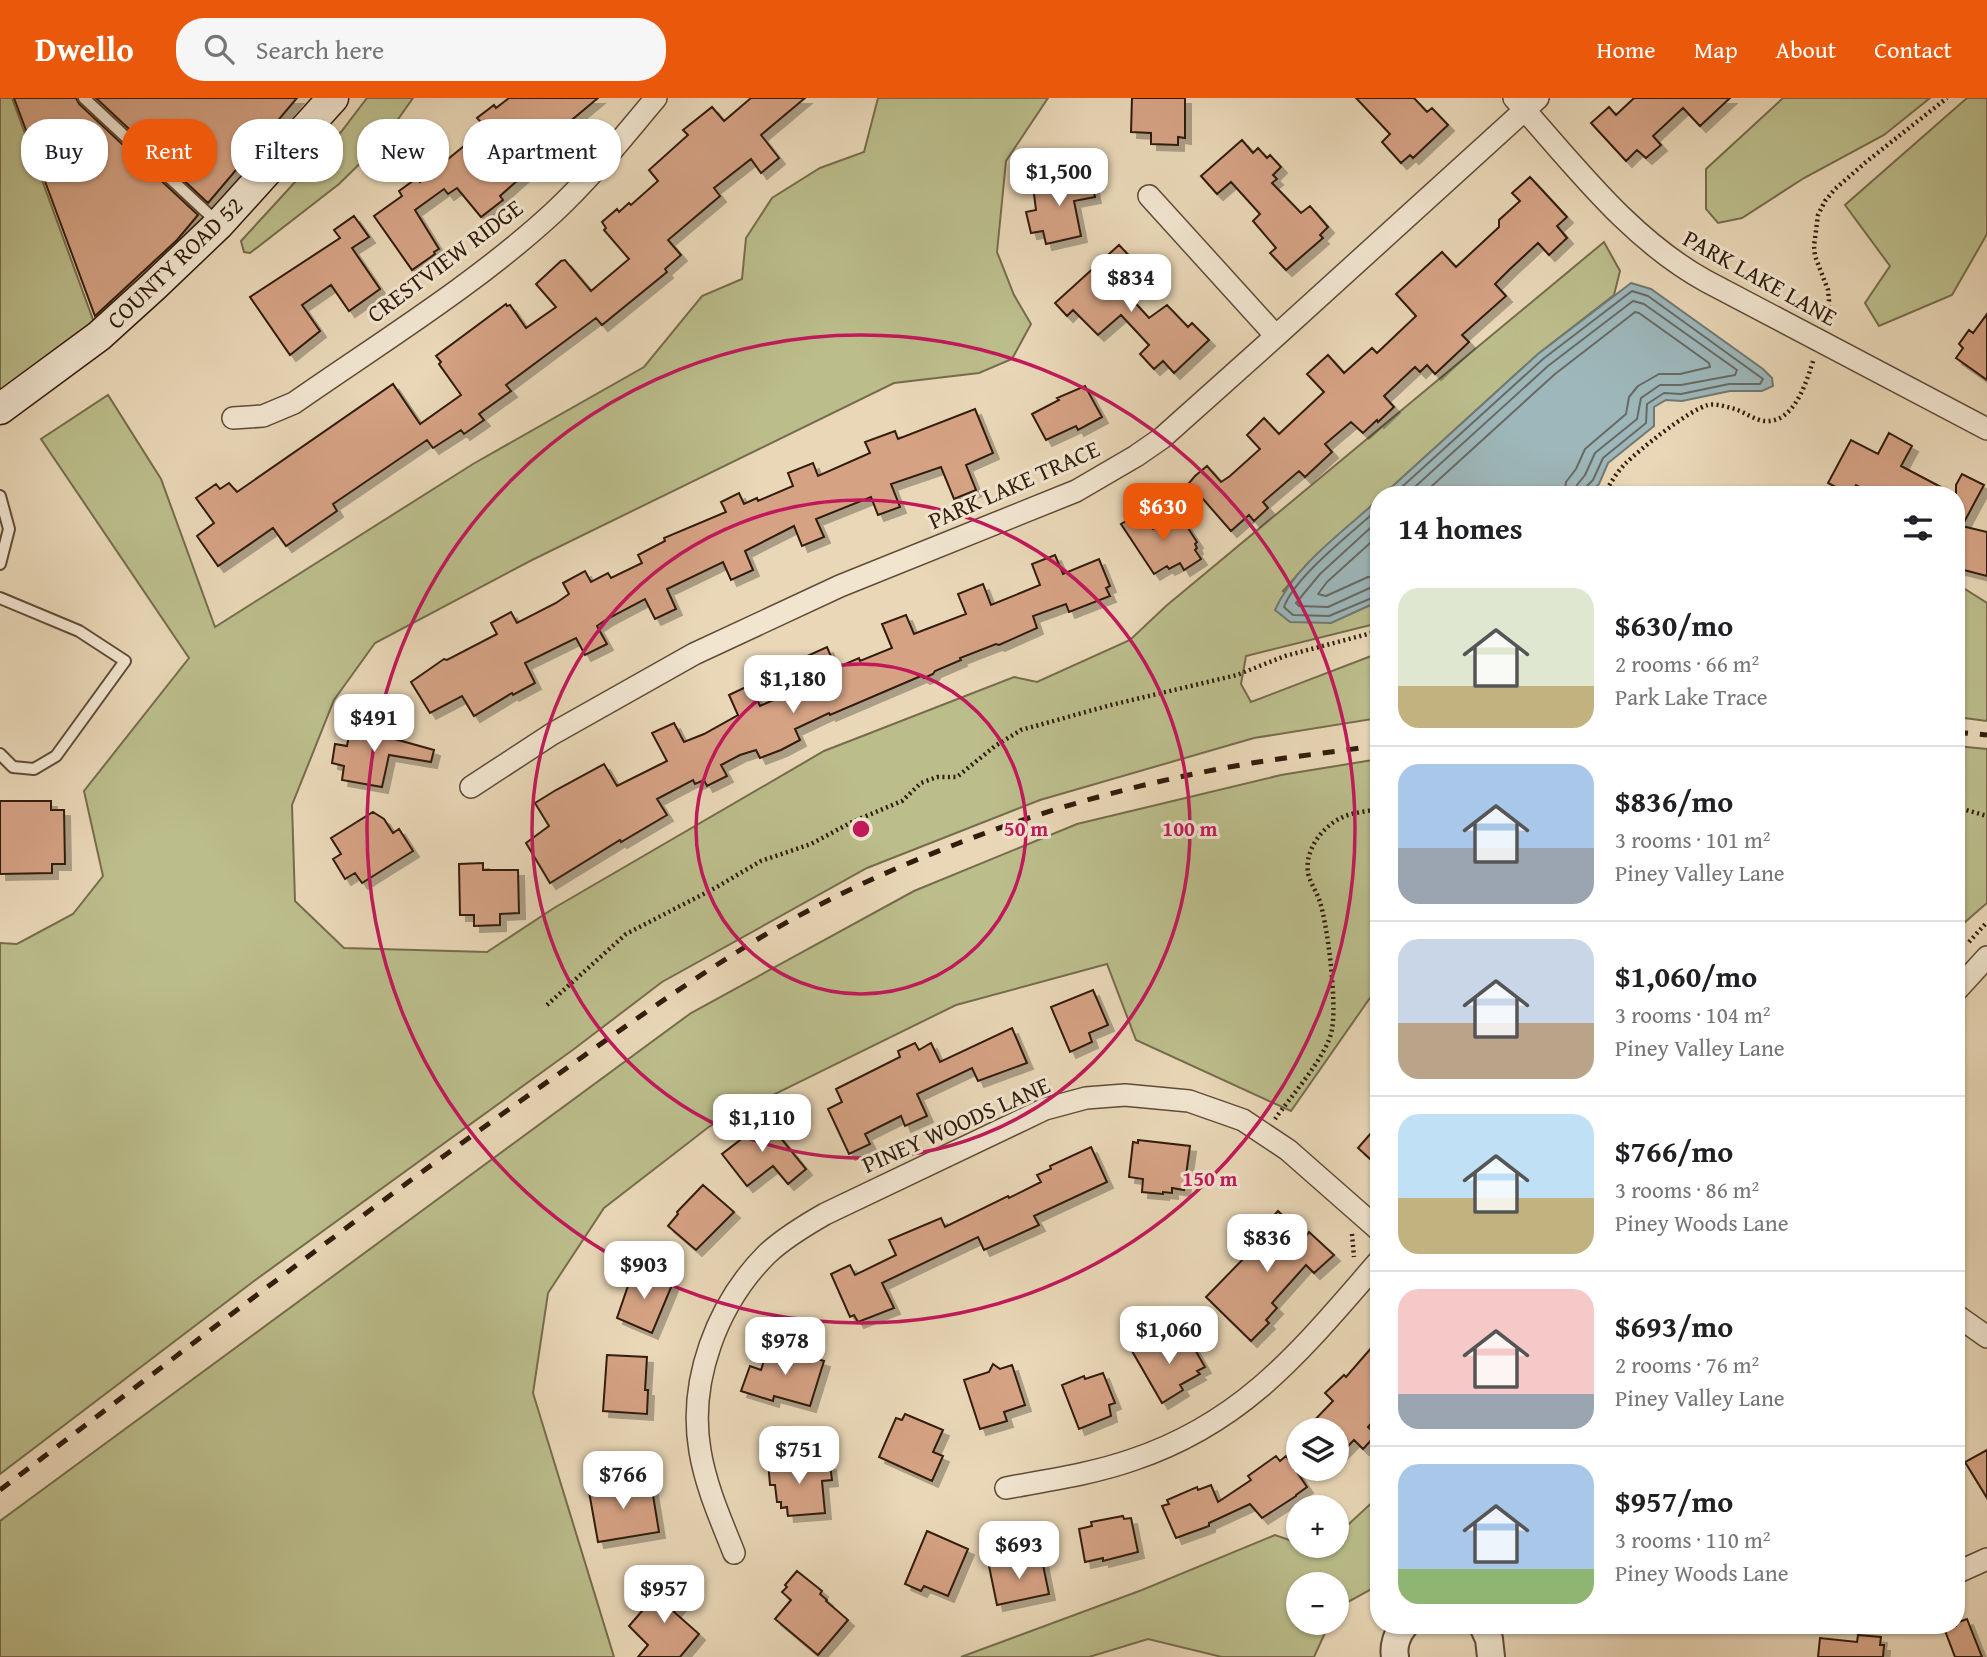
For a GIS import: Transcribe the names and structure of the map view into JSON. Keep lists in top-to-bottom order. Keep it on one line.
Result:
{"streets":{"main road":["COUNTY ROAD 52"],"street":["CRESTVIEW RIDGE","PARK LAKE LANE","PARK LAKE TRACE","PINEY WOODS LANE"]},"crossings":[["PARK LAKE LANE","PARK LAKE TRACE"]],"page":{"header":"Dwello","search":"Search here","nav":["Home","Map","About","Contact"],"chip":["Buy","Rent","Filters","New","Apartment"],"price":["$1,500","$834","$630","$1,180","$491","$1,110","$836","$903","$1,060","$978","$751","$766","$693","$957"],"heading":"14 homes","list":[{"name":"$630/mo","note":"2 rooms · 66 m² · Park Lake Trace"},{"name":"$836/mo","note":"3 rooms · 101 m² · Piney Valley Lane"},{"name":"$1,060/mo","note":"3 rooms · 104 m² · Piney Valley Lane"},{"name":"$766/mo","note":"3 rooms · 86 m² · Piney Woods Lane"},{"name":"$693/mo","note":"2 rooms · 76 m² · Piney Valley Lane"},{"name":"$957/mo","note":"3 rooms · 110 m² · Piney Woods Lane"}],"map_buttons":["+","−"]},"rings":["50 m","100 m","150 m"]}
